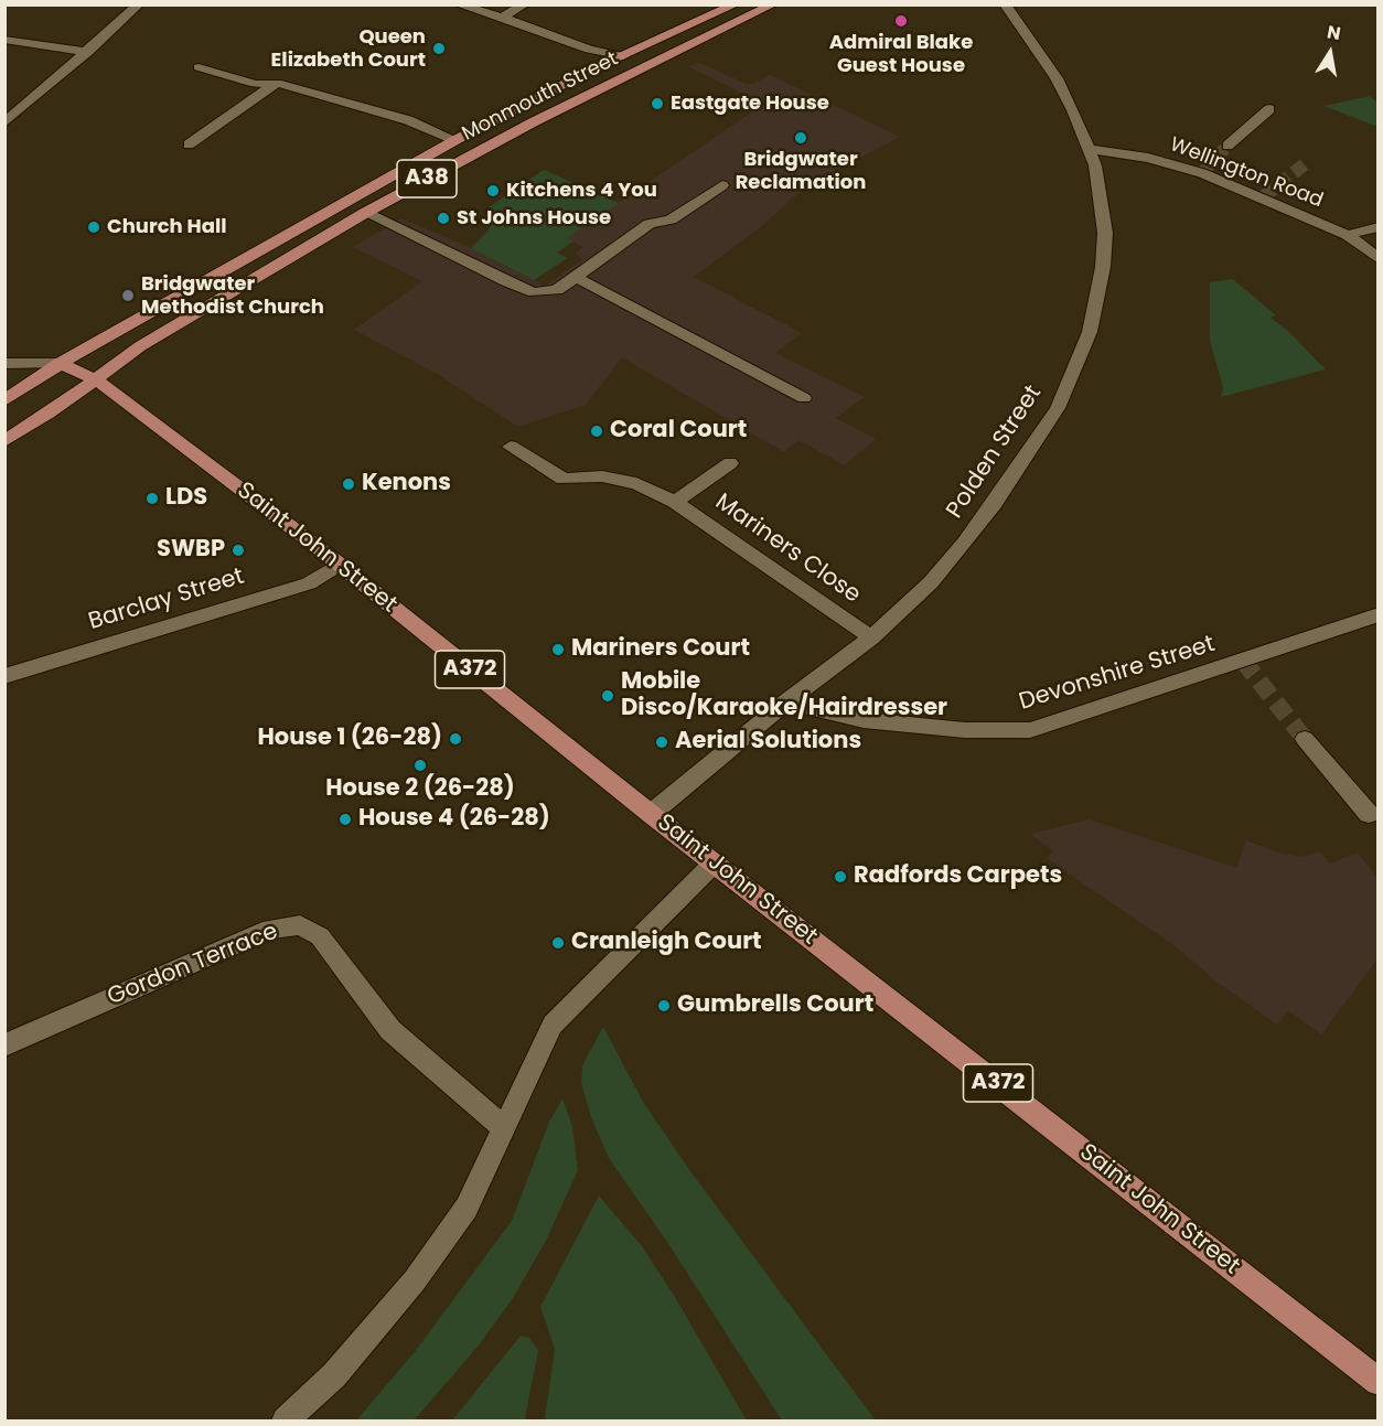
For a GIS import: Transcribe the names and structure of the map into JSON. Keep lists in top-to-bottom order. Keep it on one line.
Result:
{"streets":{"main road":["Monmouth Street","A38","Saint John Street","A372"],"street":["Wellington Road","Polden Street","Mariners Close","Barclay Street","Devonshire Street","Gordon Terrace"]},"crossings":[["Monmouth Street","A38"],["Monmouth Street","Saint John Street"],["Wellington Road","Polden Street"],["A38","Saint John Street"],["Polden Street","Saint John Street"],["Polden Street","Mariners Close"],["Polden Street","Devonshire Street"],["Saint John Street","Barclay Street"]],"places":["Admiral Blake Guest House","Queen Elizabeth Court","Eastgate House","Bridgwater Reclamation","Kitchens 4 You","St Johns House","Church Hall","Bridgwater Methodist Church","Coral Court","Kenons","LDS","SWBP","Mariners Court","Mobile Disco/Karaoke/Hairdresser","House 1 (26-28)","Aerial Solutions","House 2 (26-28)","House 4 (26-28)","Radfords Carpets","Cranleigh Court","Gumbrells Court"],"north":"top"}
